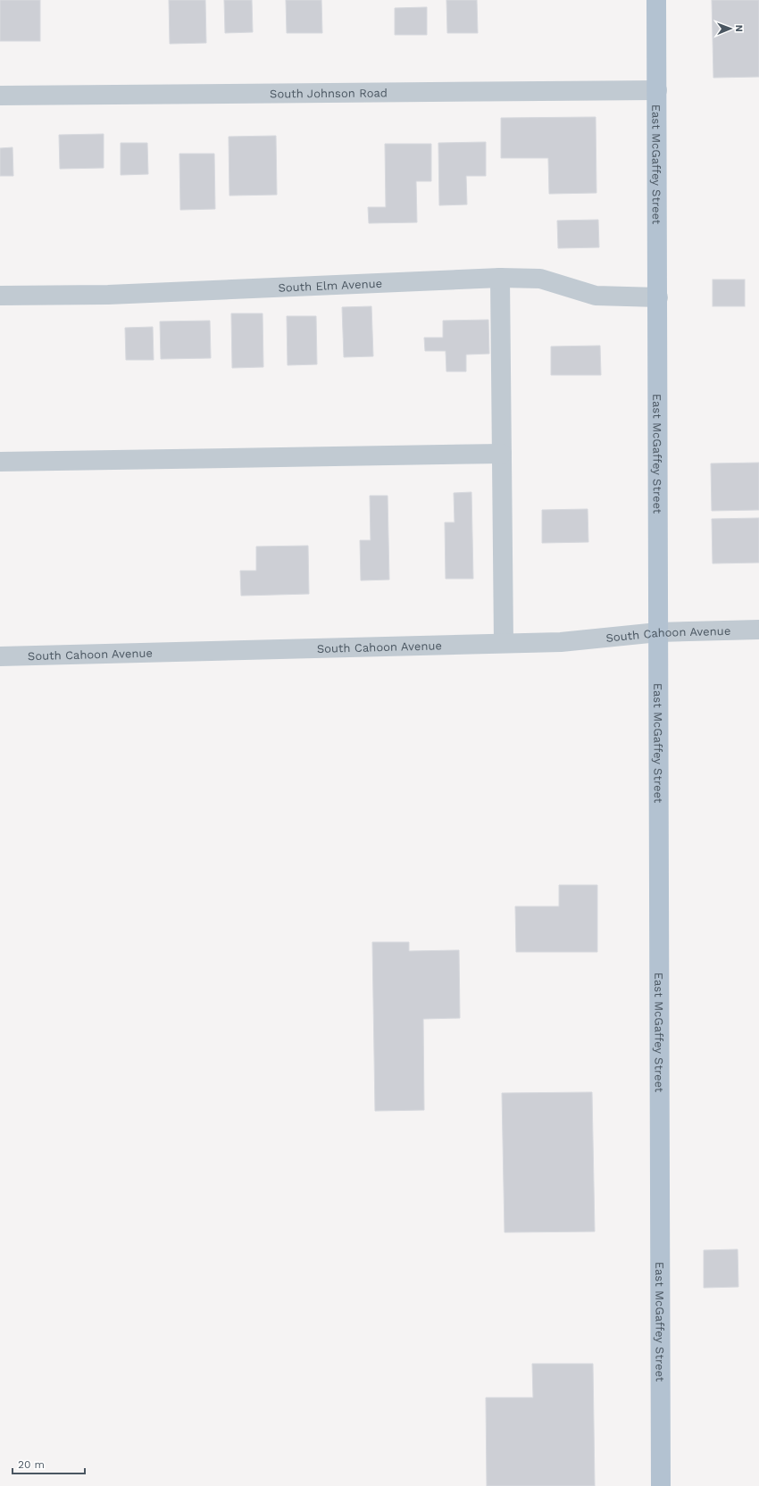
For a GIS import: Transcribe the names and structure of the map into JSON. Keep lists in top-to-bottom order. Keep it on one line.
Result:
{"streets":{"main road":["East McGaffey Street"],"street":["South Johnson Road","South Elm Avenue","South Cahoon Avenue"]},"crossings":[["South Johnson Road","East McGaffey Street"],["East McGaffey Street","South Elm Avenue"],["East McGaffey Street","South Cahoon Avenue"]],"scale_bar":"20 m","north":"right"}
